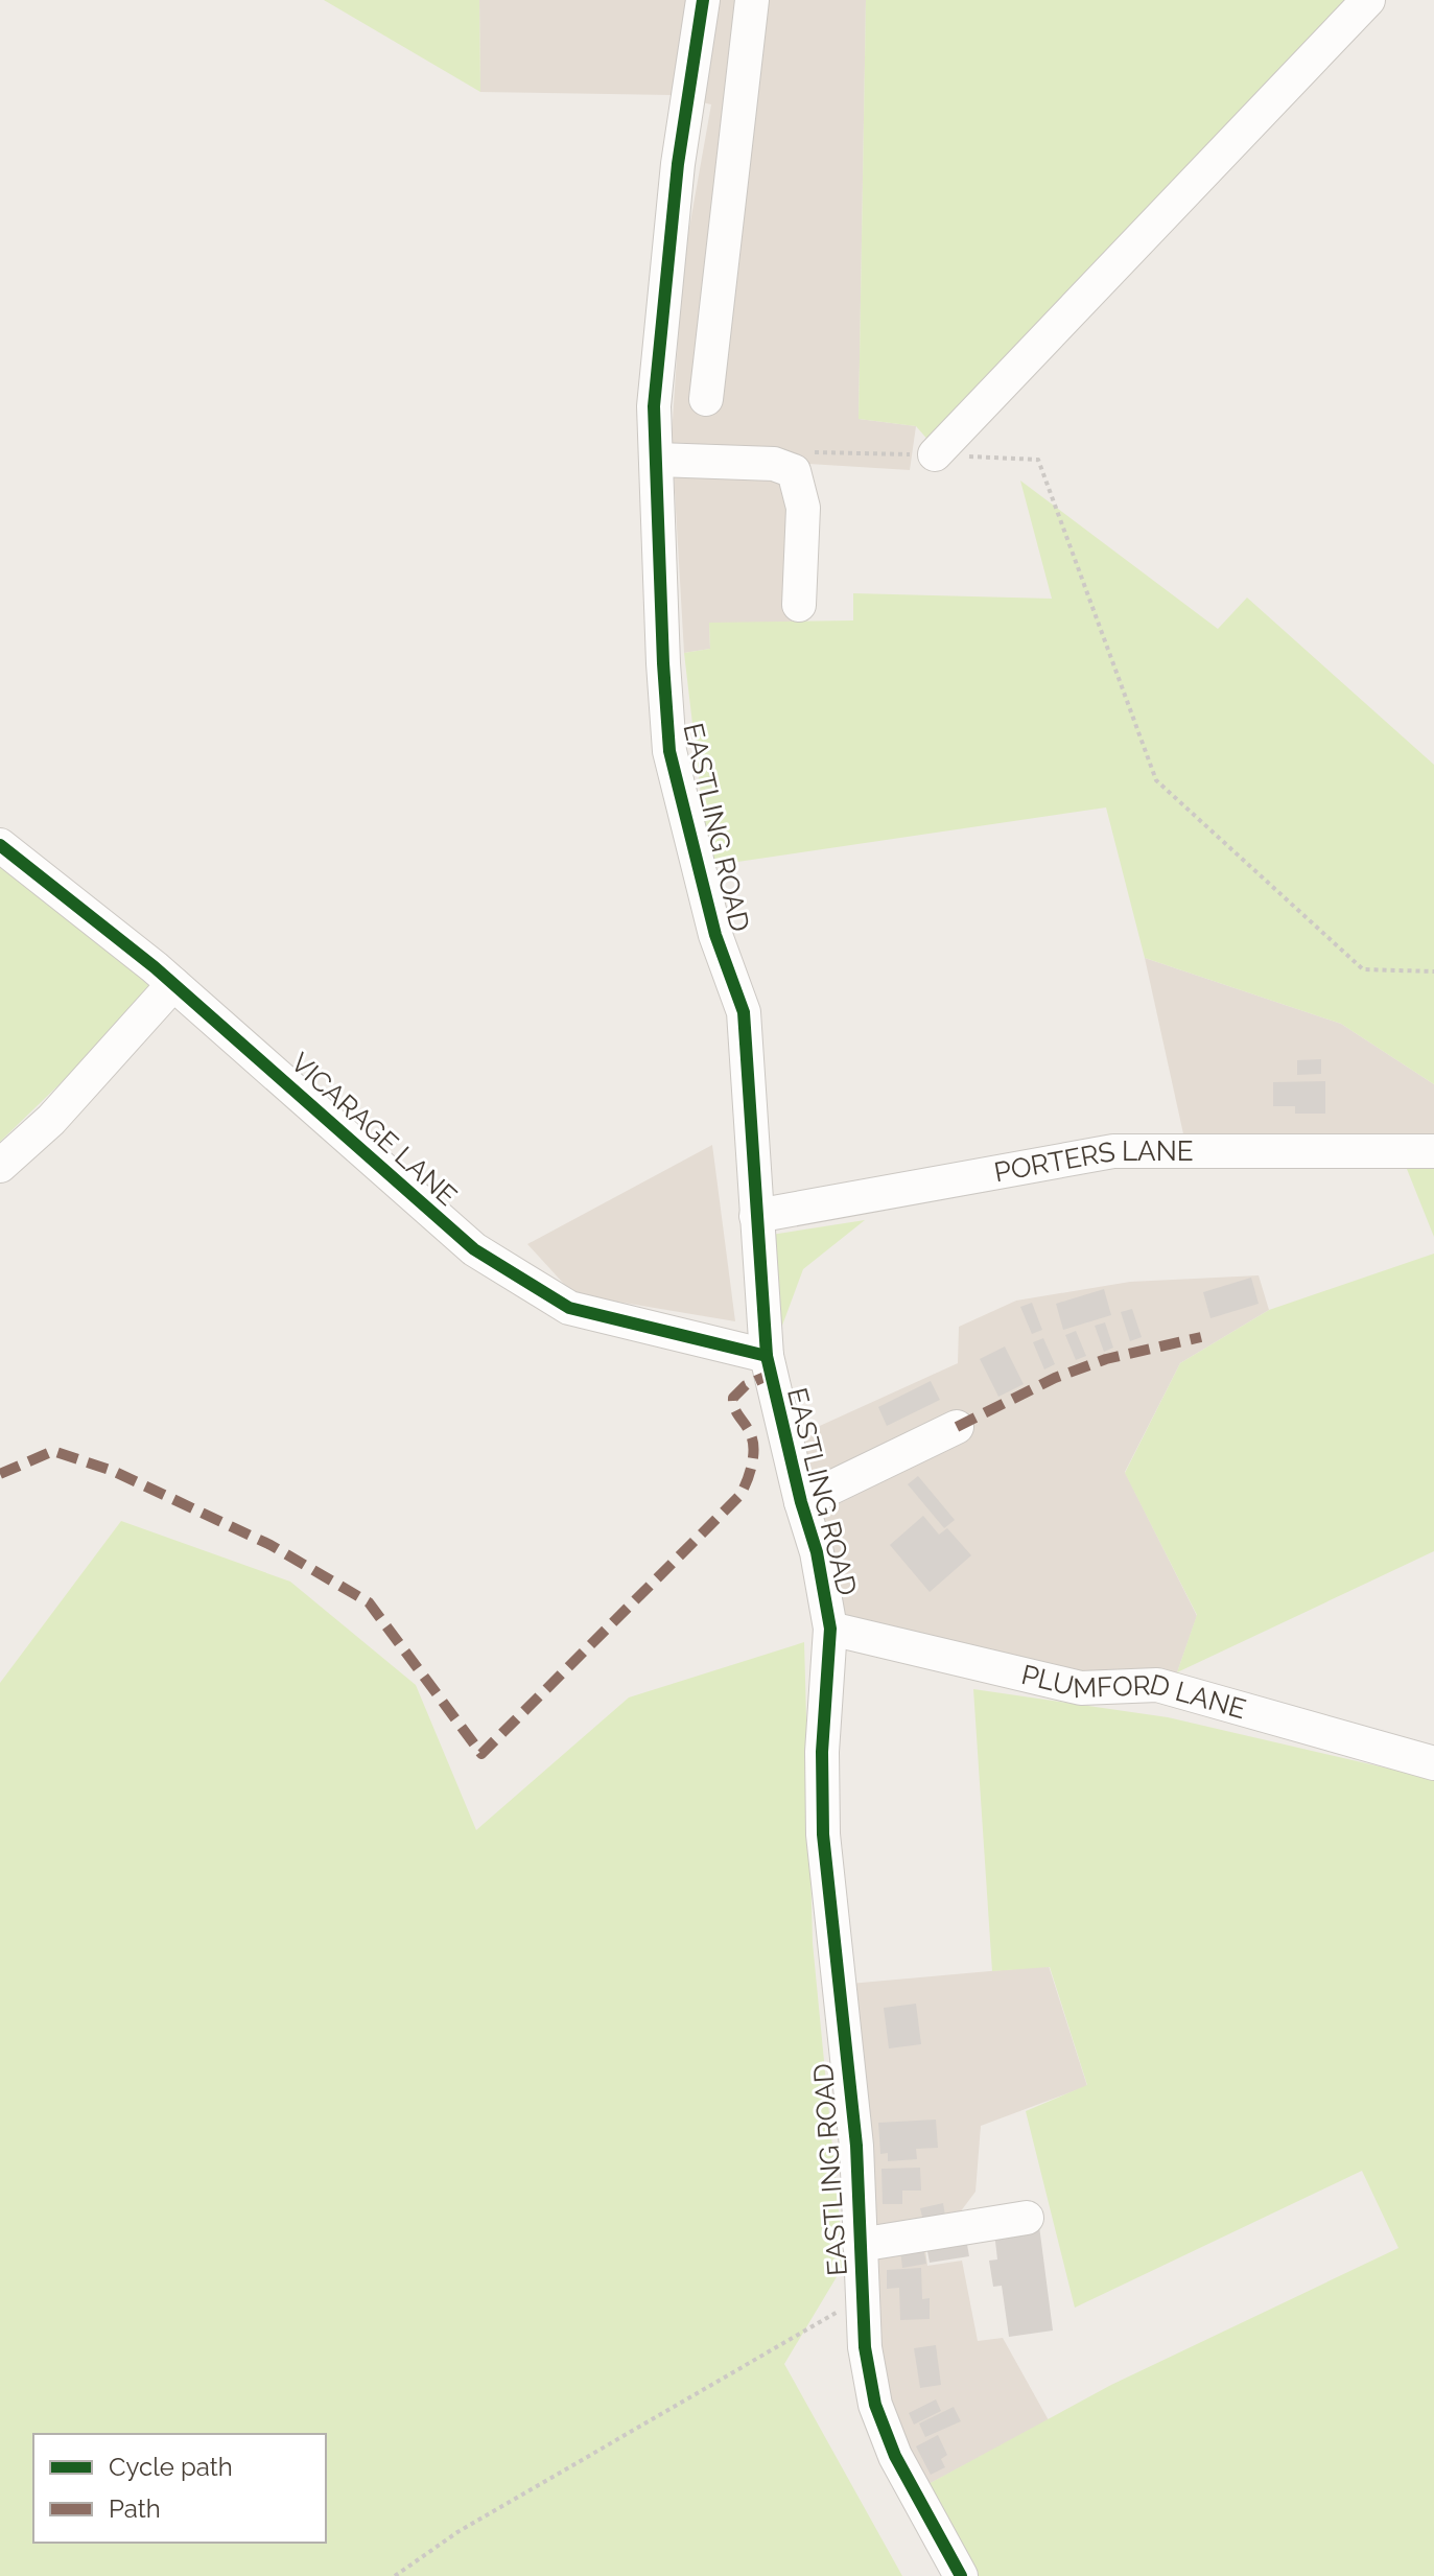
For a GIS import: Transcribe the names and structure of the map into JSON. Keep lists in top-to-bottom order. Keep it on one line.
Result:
{"streets":{"street":["EASTLING ROAD","VICARAGE LANE","PORTERS LANE","PLUMFORD LANE"]},"crossings":[["EASTLING ROAD","VICARAGE LANE"],["EASTLING ROAD","PORTERS LANE"],["EASTLING ROAD","PLUMFORD LANE"]],"legend":["Cycle path","Path"]}
